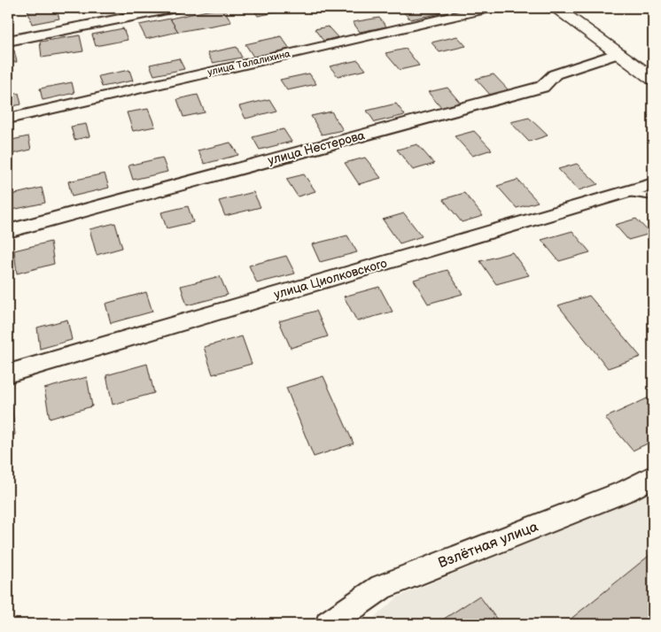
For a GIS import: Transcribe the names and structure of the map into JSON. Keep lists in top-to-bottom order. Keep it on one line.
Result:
{"streets":{"street":["улица Талалихина","улица Нестерова","улица Циолковского","Взлётная улица"]}}
